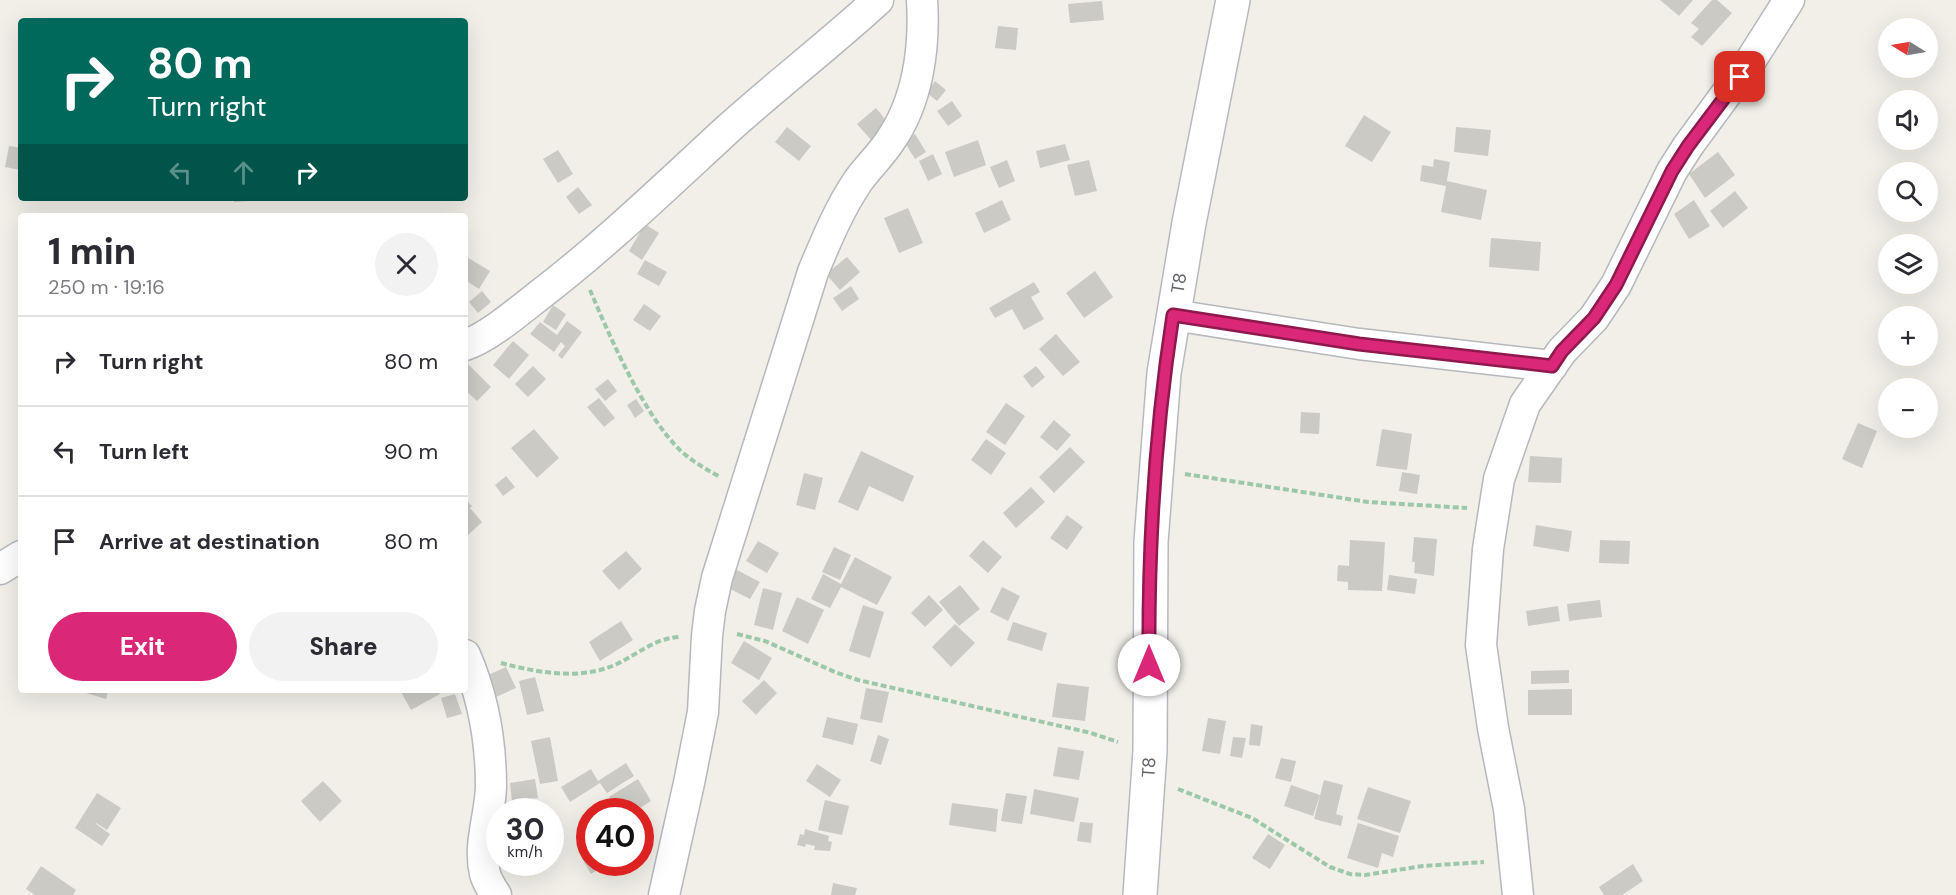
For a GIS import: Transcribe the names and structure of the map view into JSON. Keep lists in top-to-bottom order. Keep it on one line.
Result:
{"streets":{"street":["T8"]},"north":"left","page":{"map_buttons":["+","−"],"turn":["80 m","Turn right"],"heading":["1 min","250 m · 19:16"],"list":[{"name":"Turn right","value":"80 m"},{"name":"Turn left","value":"90 m"},{"name":"Arrive at destination","value":"80 m"}],"buttons":["Exit","Share"],"speed":"30 km/h","limit":"40"}}
